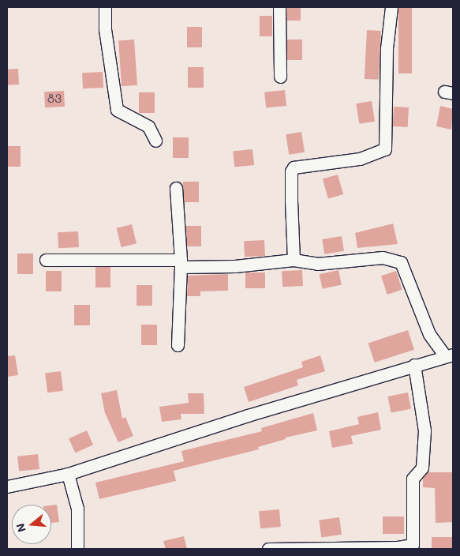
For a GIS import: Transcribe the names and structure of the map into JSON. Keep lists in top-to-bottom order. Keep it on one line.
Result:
{"house_numbers":["83"],"north":"left"}
